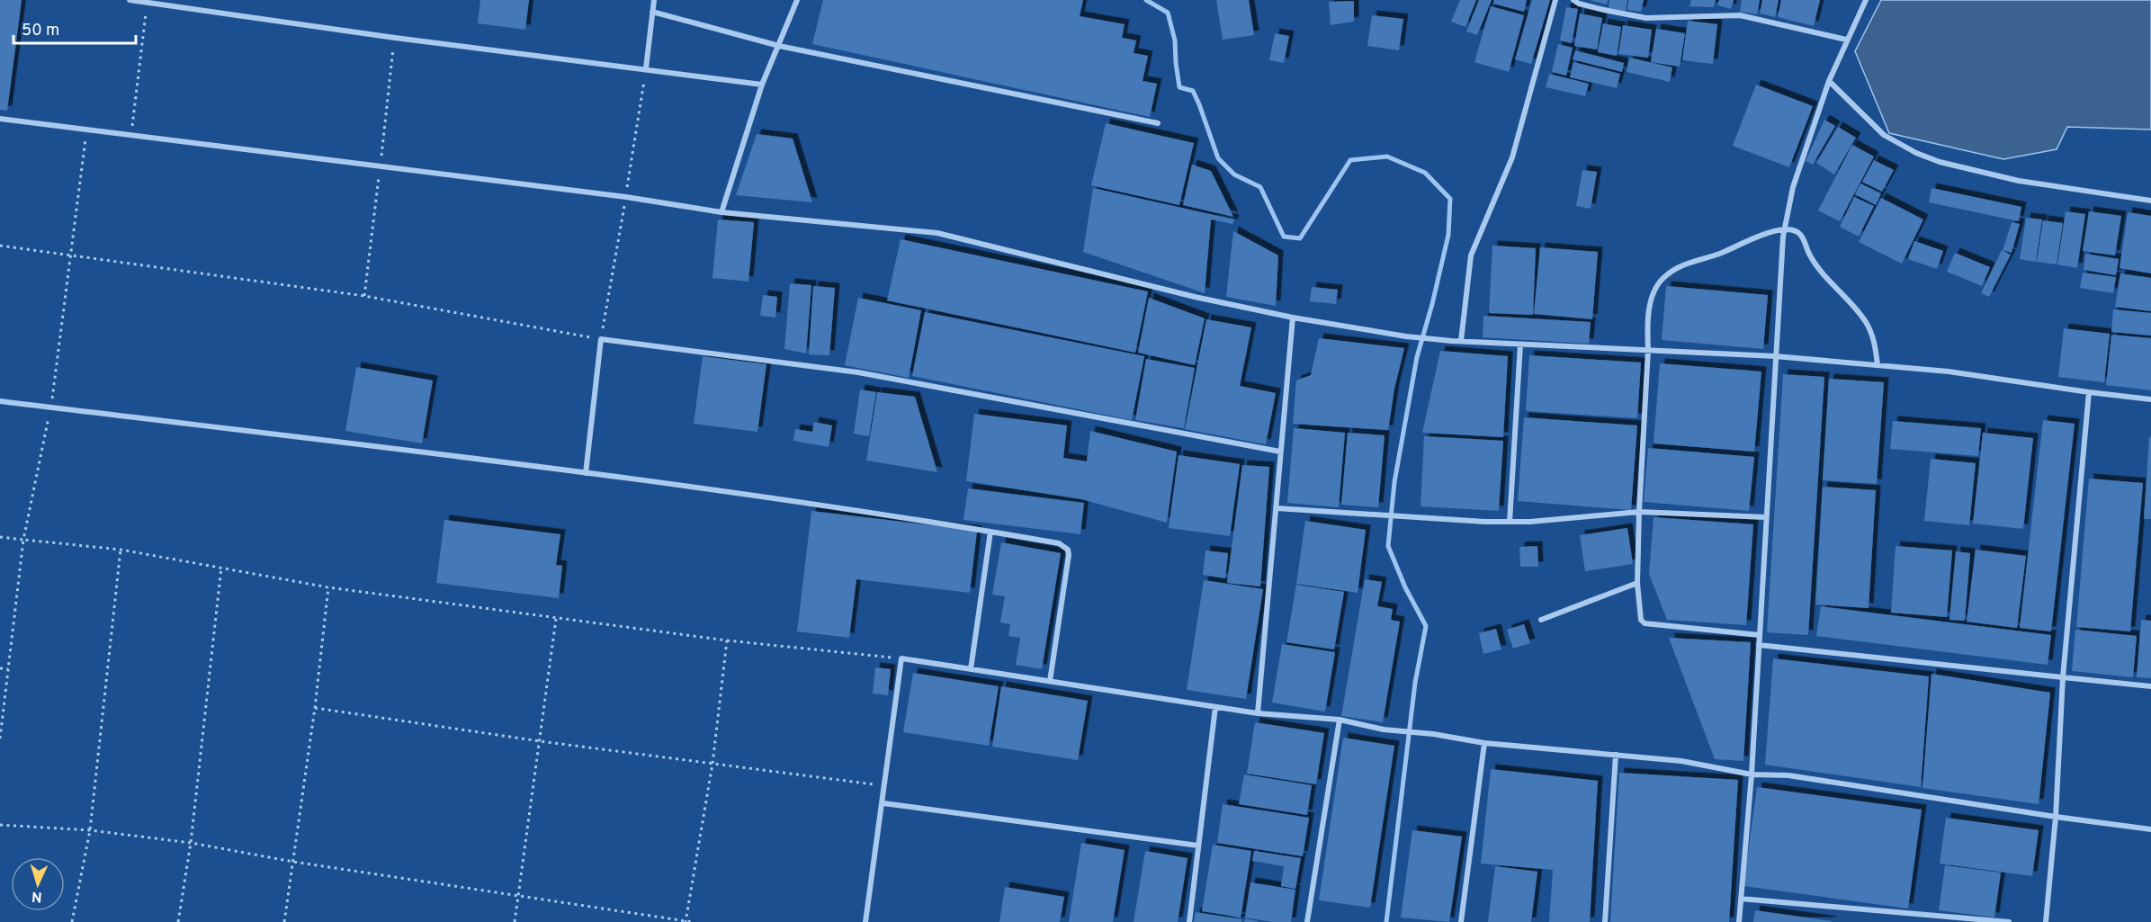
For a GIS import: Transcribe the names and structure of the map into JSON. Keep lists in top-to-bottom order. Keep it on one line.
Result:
{"scale_bar":"50 m","north":"bottom"}
